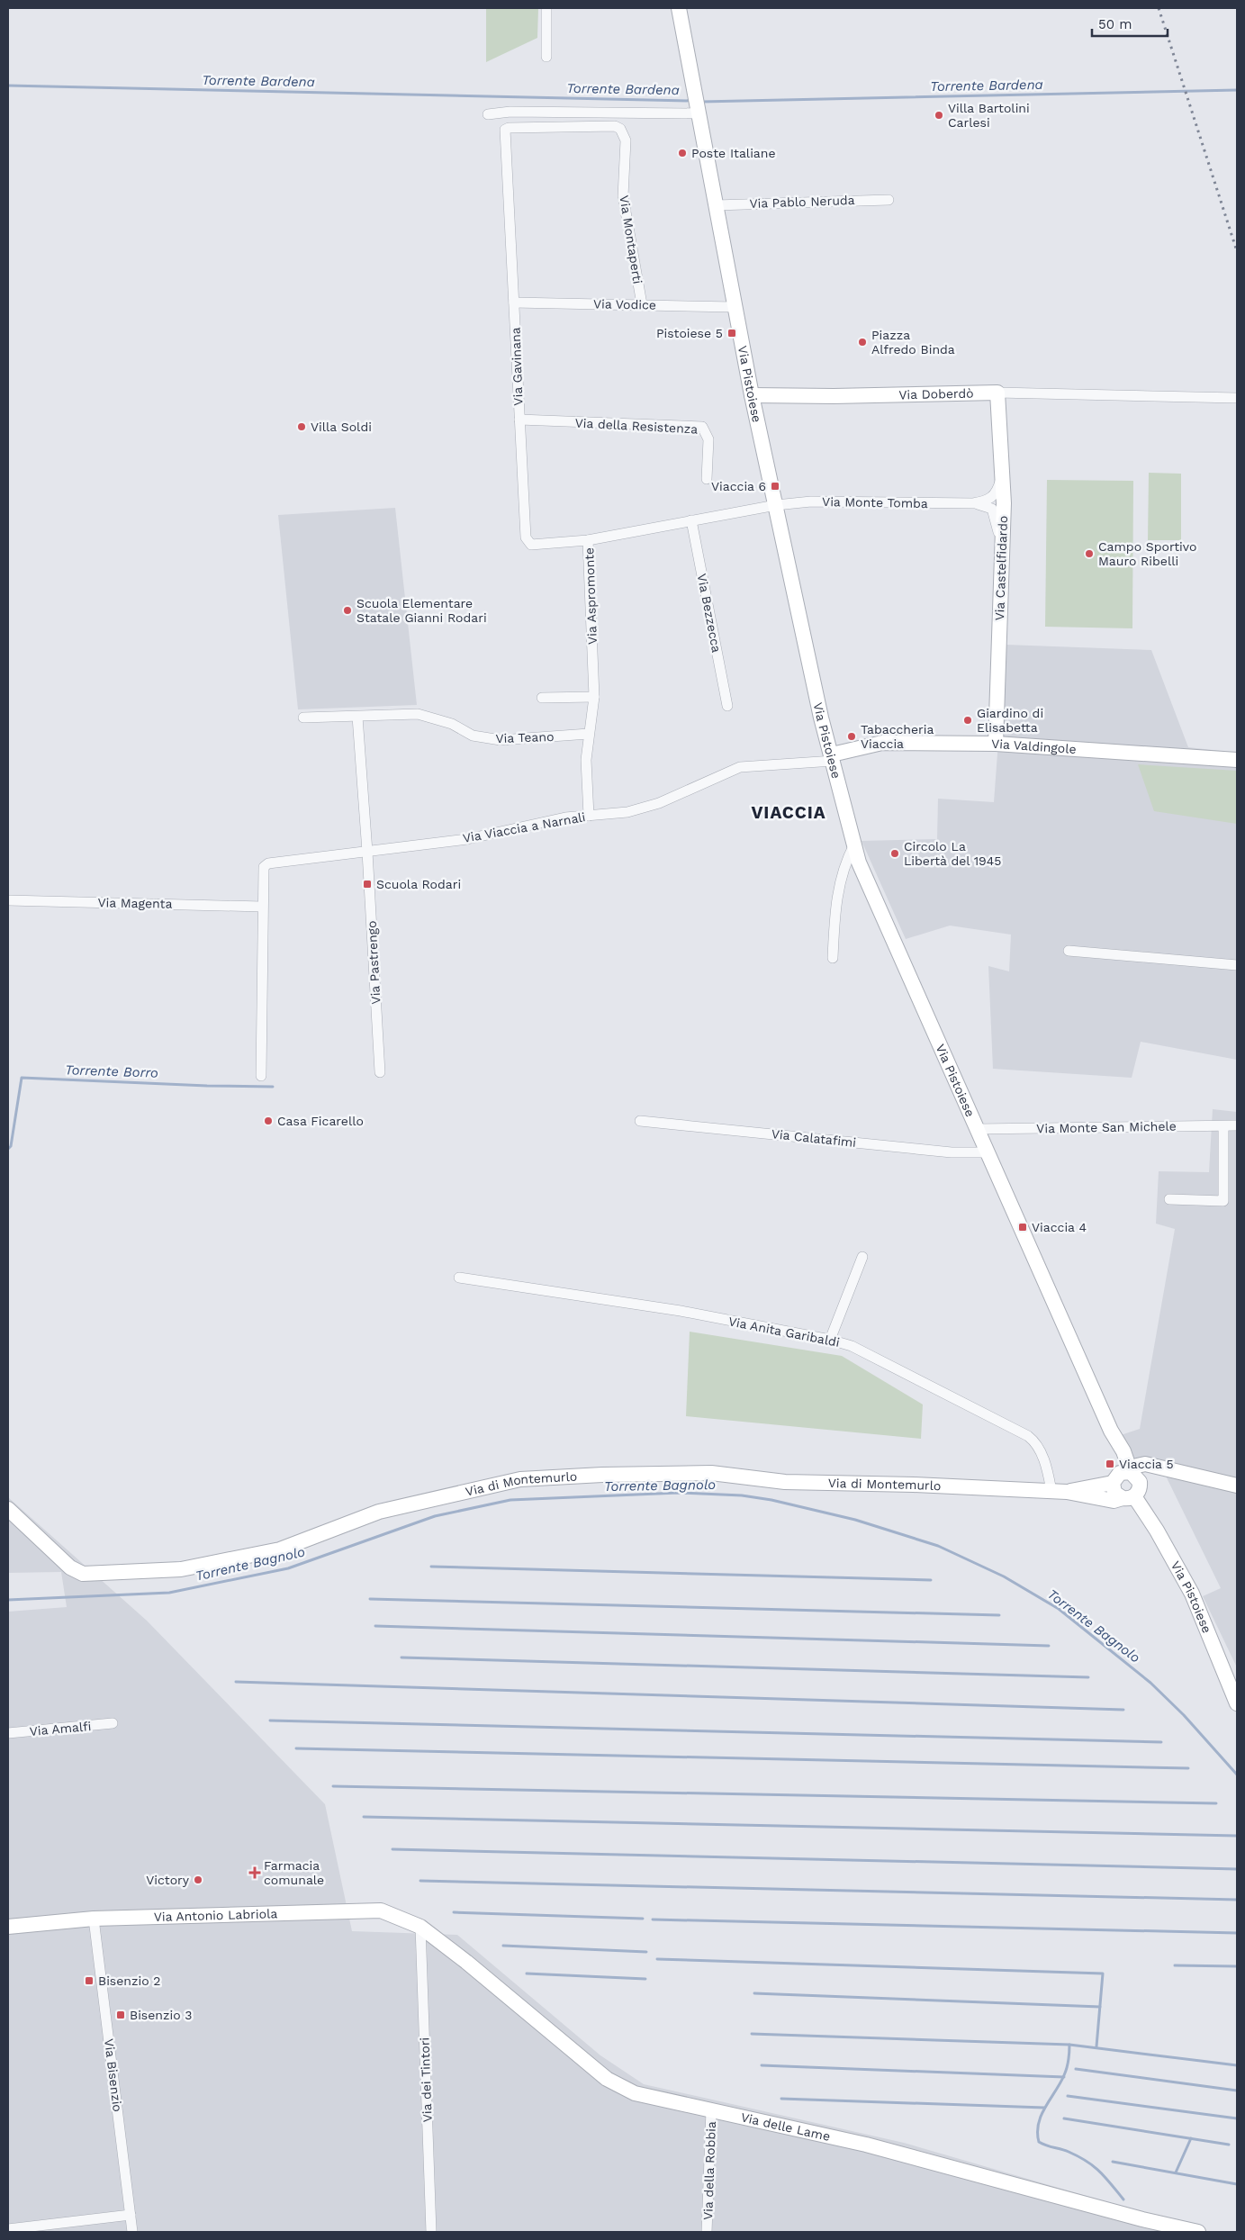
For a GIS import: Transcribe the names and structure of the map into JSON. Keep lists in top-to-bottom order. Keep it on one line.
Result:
{"streets":{"street":["Via Pablo Neruda","Via Montaperti","Via Vodice","Via Gavinana","Via Pistoiese","Via Doberdò","Via della Resistenza","Via Monte Tomba","Via Castelfidardo","Via Aspromonte","Via Bezzecca","Via Teano","Via Valdingole","Via Viaccia a Narnali","Via Magenta","Via Pastrengo","Via Monte San Michele","Via Calatafimi","Via Anita Garibaldi","Via di Montemurlo","Via Amalfi","Via Antonio Labriola","Via Bisenzio","Via dei Tintori","Via delle Lame","Via della Robbia"]},"crossings":[["Via Pablo Neruda","Via Pistoiese"],["Via Montaperti","Via Vodice"],["Via Montaperti","Via Gavinana"],["Via Vodice","Via Gavinana"],["Via Vodice","Via Pistoiese"],["Via Gavinana","Via della Resistenza"],["Via Gavinana","Via Aspromonte"],["Via Pistoiese","Via Doberdò"],["Via Pistoiese","Via Monte Tomba"],["Via Pistoiese","Via Aspromonte"],["Via Pistoiese","Via Valdingole"],["Via Pistoiese","Via Viaccia a Narnali"],["Via Pistoiese","Via Monte San Michele"],["Via Pistoiese","Via Calatafimi"],["Via Pistoiese","Via di Montemurlo"],["Via Doberdò","Via Castelfidardo"],["Via Monte Tomba","Via Castelfidardo"],["Via Monte Tomba","Via Aspromonte"],["Via Castelfidardo","Via Valdingole"],["Via Aspromonte","Via Bezzecca"],["Via Aspromonte","Via Teano"],["Via Aspromonte","Via Viaccia a Narnali"],["Via Valdingole","Via Viaccia a Narnali"],["Via Viaccia a Narnali","Via Magenta"],["Via Viaccia a Narnali","Via Pastrengo"],["Via Anita Garibaldi","Via di Montemurlo"],["Via Antonio Labriola","Via Bisenzio"],["Via Antonio Labriola","Via dei Tintori"],["Via Antonio Labriola","Via delle Lame"],["Via dei Tintori","Via delle Lame"],["Via delle Lame","Via della Robbia"]],"districts":["VIACCIA"],"water":["Torrente Bardena","Torrente Borro","Torrente Bagnolo"],"places":{"other":["Villa Bartolini Carlesi","Poste Italiane","Piazza Alfredo Binda","Villa Soldi","Campo Sportivo Mauro Ribelli","Scuola Elementare Statale Gianni Rodari","Giardino di Elisabetta","Tabaccheria Viaccia","Circolo La Libertà del 1945","Casa Ficarello","Victory"],"transit":["Pistoiese 5","Viaccia 6","Scuola Rodari","Viaccia 4","Viaccia 5","Bisenzio 2","Bisenzio 3"],"health":["Farmacia comunale"]},"scale_bar":"50 m"}
